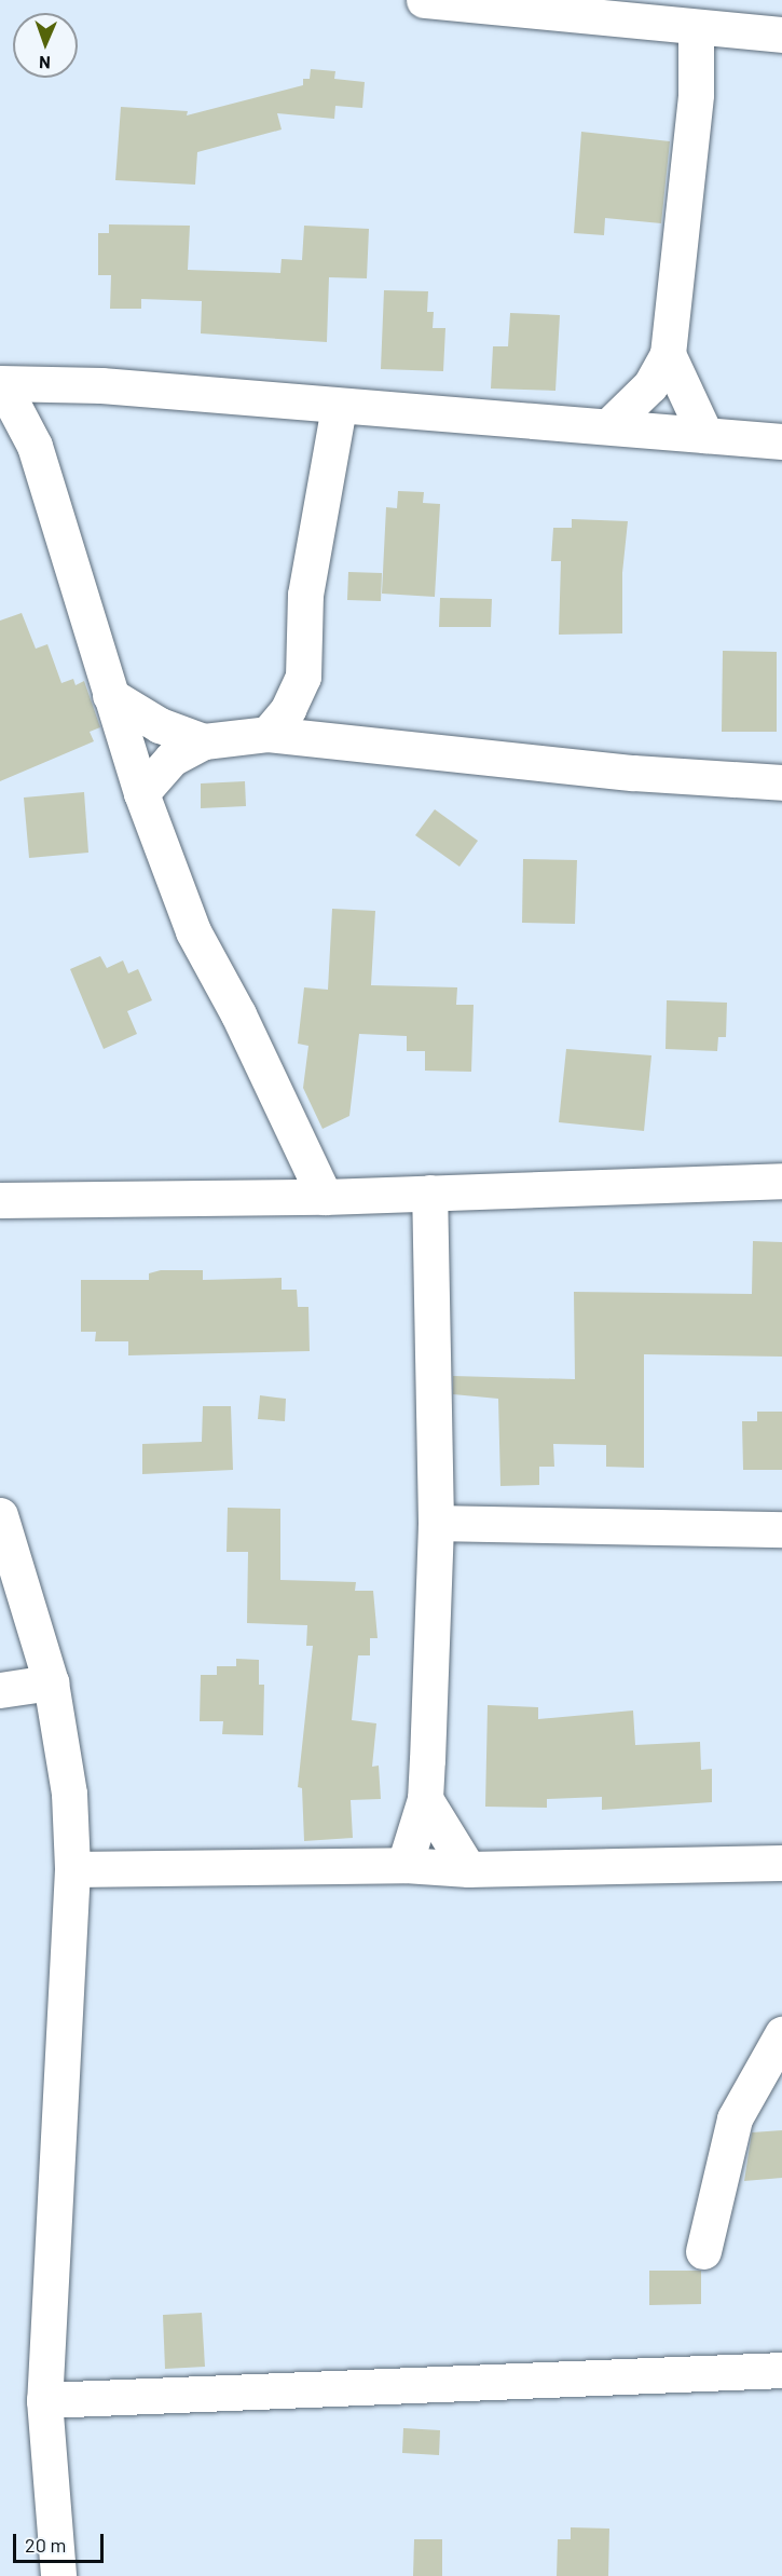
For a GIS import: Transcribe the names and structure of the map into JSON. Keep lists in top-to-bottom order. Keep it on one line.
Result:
{"scale_bar":"20 m","north":"bottom"}
